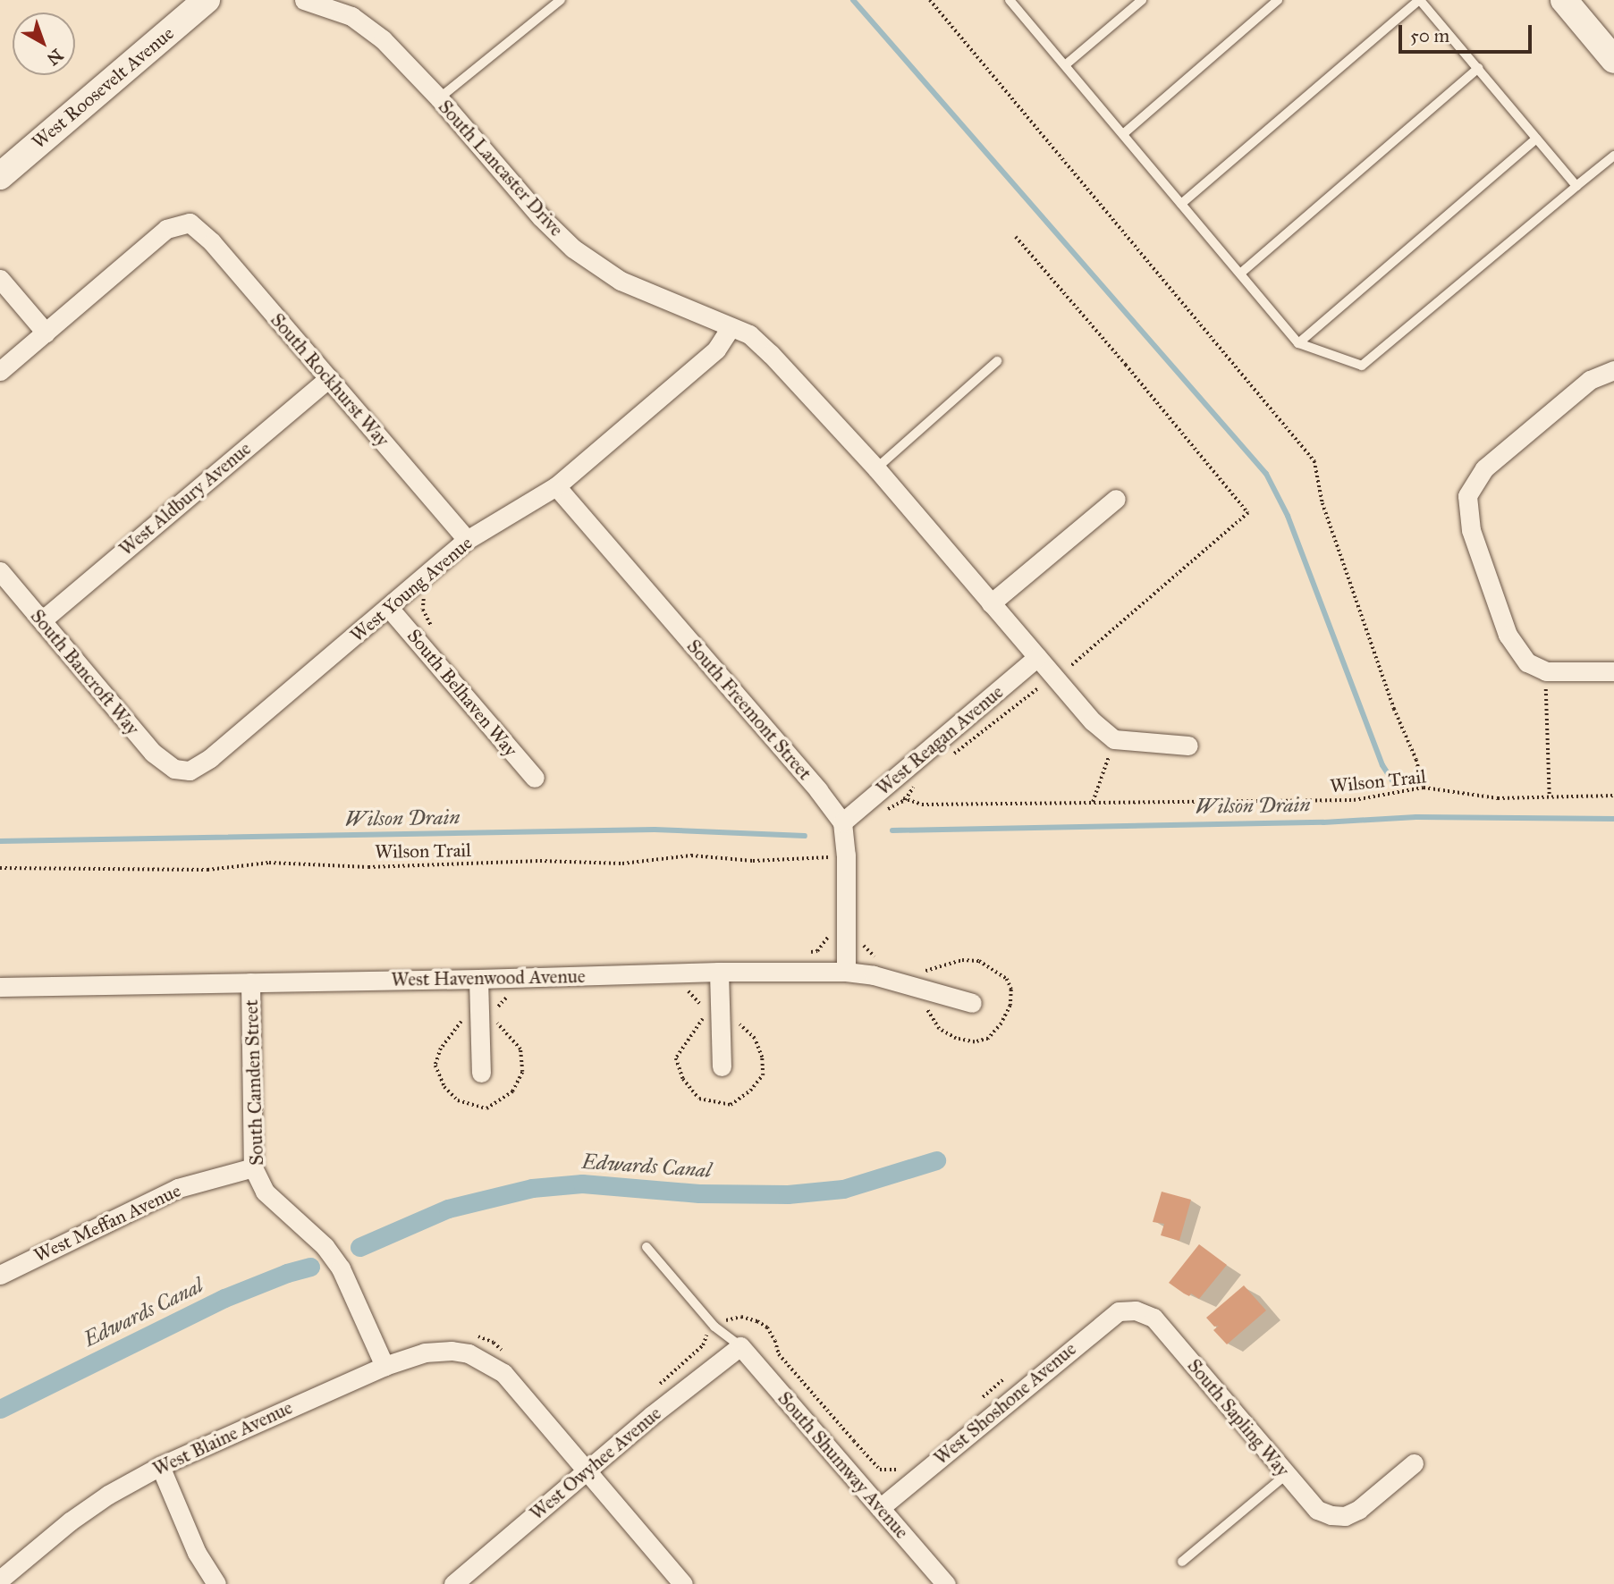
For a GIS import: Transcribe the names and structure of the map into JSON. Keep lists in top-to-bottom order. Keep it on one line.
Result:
{"streets":{"street":["West Roosevelt Avenue","South Lancaster Drive","South Rockhurst Way","West Aldbury Avenue","West Young Avenue","South Bancroft Way","South Belhaven Way","South Freemont Street","West Reagan Avenue","West Havenwood Avenue","South Camden Street","West Meffan Avenue","West Shoshone Avenue","South Sapling Way","West Blaine Avenue","West Owyhee Avenue","South Shumway Avenue"],"path":["Wilson Trail"]},"crossings":[["South Lancaster Drive","West Young Avenue"],["South Lancaster Drive","West Reagan Avenue"],["South Rockhurst Way","West Aldbury Avenue"],["South Rockhurst Way","West Young Avenue"],["West Aldbury Avenue","South Bancroft Way"],["West Young Avenue","South Bancroft Way"],["West Young Avenue","South Belhaven Way"],["West Young Avenue","South Freemont Street"],["South Freemont Street","West Reagan Avenue"],["West Havenwood Avenue","South Camden Street"],["South Camden Street","West Meffan Avenue"],["South Camden Street","West Blaine Avenue"],["West Shoshone Avenue","South Sapling Way"],["West Shoshone Avenue","South Shumway Avenue"],["West Blaine Avenue","West Owyhee Avenue"],["West Owyhee Avenue","South Shumway Avenue"]],"water":["Wilson Drain","Edwards Canal"],"scale_bar":"50 m","north":"bottom right"}
